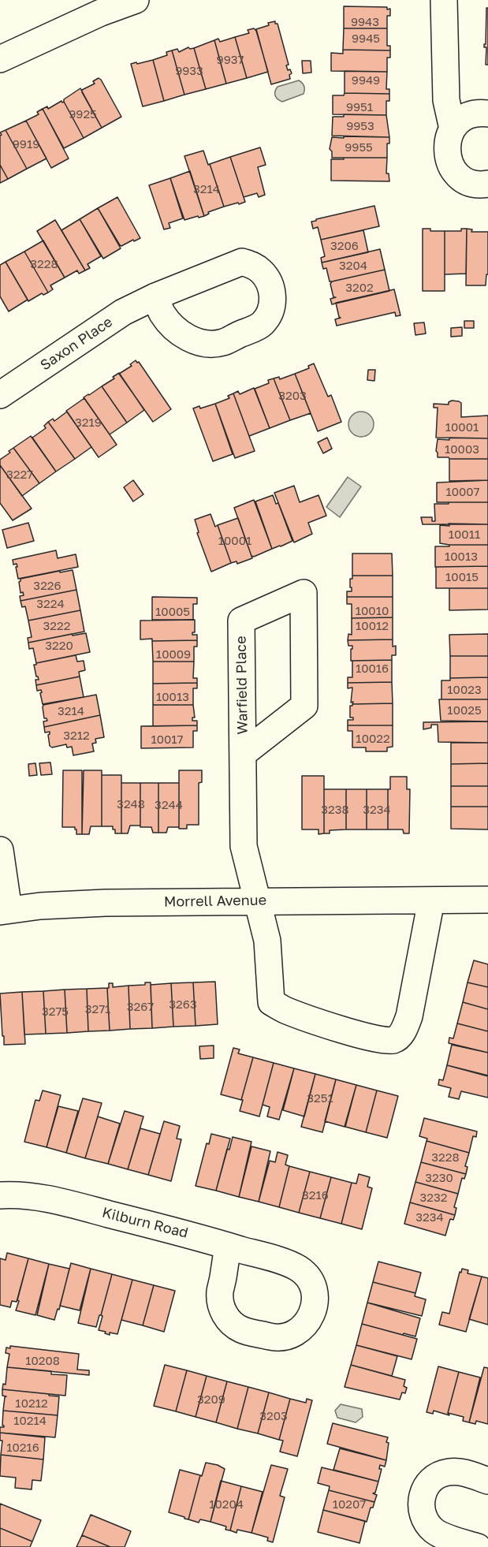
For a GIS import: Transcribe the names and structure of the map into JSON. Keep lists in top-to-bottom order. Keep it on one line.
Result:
{"streets":{"street":["Saxon Place","Warfield Place","Morrell Avenue","Kilburn Road"]},"crossings":[["Warfield Place","Morrell Avenue"]],"house_numbers":["9943","9945","9937","9933","9949","9951","9925","9953","9919","9955","3214","3206","3228","3204","3202","3203","3219","10001","10003","3227","10007","10011","10001","10013","10015","3226","3224","10010","10005","3222","10012","3220","10009","10016","10023","10013","10025","3214","3212","10022","10017","3248","3244","3238","3234","3263","3267","3271","3275","3251","3228","3230","3216","3232","3234","10208","3209","10212","3203","10214","10216","10204","10207"]}
